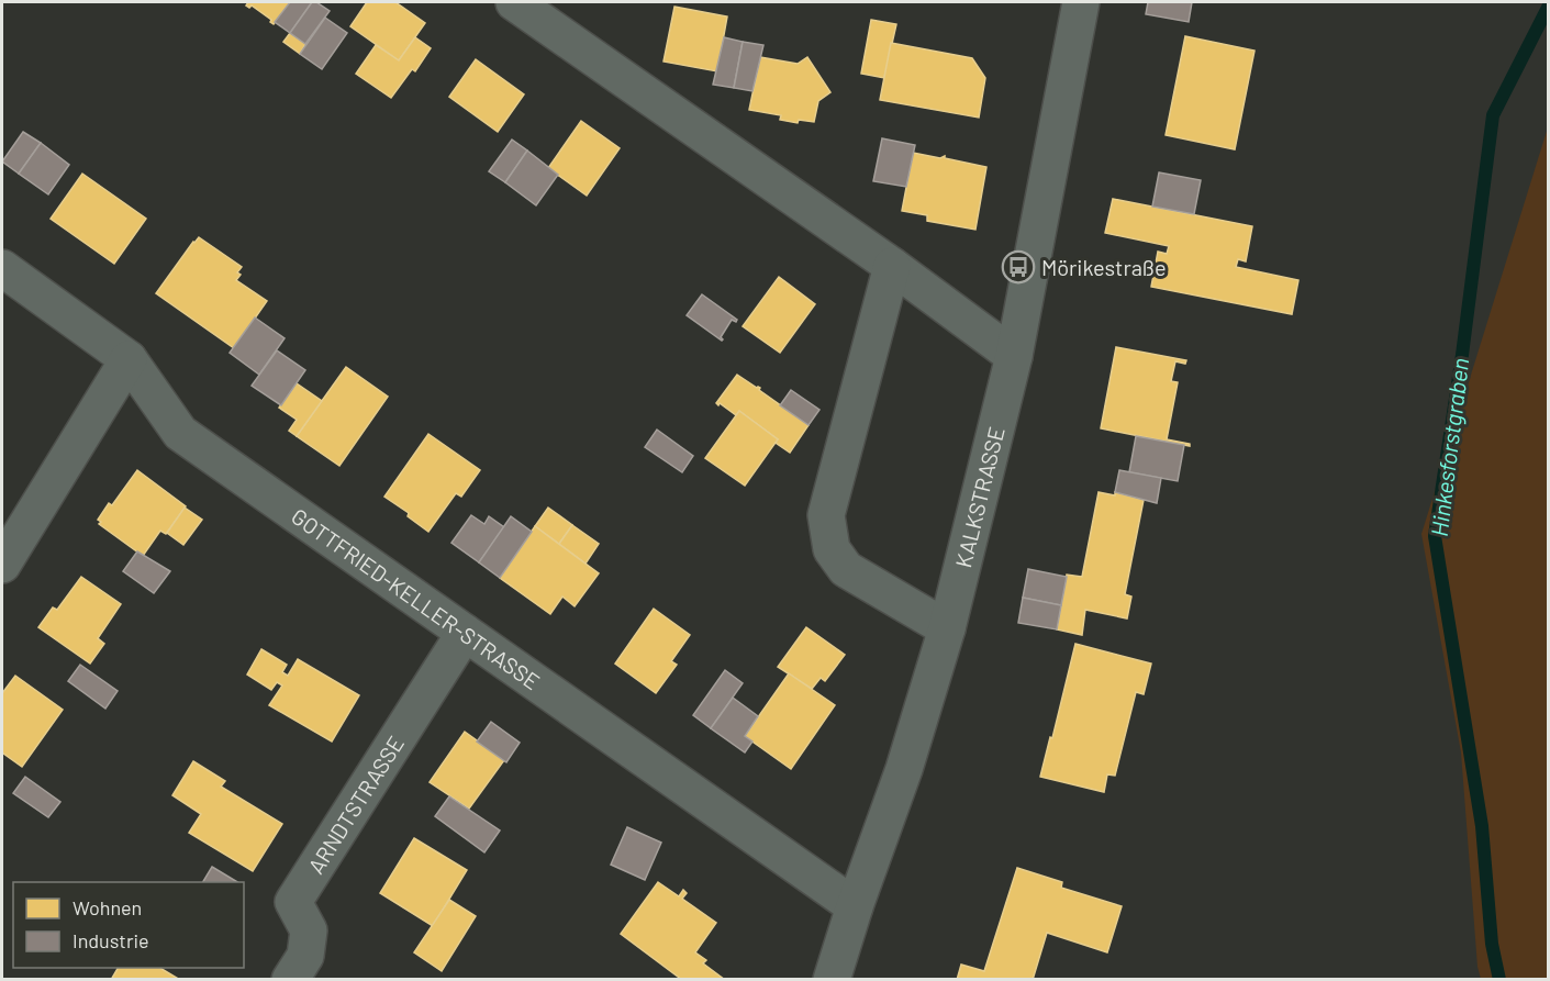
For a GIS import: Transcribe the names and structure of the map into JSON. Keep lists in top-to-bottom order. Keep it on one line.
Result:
{"streets":{"street":["KALKSTRASSE","GOTTFRIED-KELLER-STRASSE","ARNDTSTRASSE"]},"crossings":[["KALKSTRASSE","GOTTFRIED-KELLER-STRASSE"],["GOTTFRIED-KELLER-STRASSE","ARNDTSTRASSE"]],"water":["Hinkesforstgraben"],"places":{"bus stop":["Mörikestraße"]},"legend":["Wohnen","Industrie"]}
